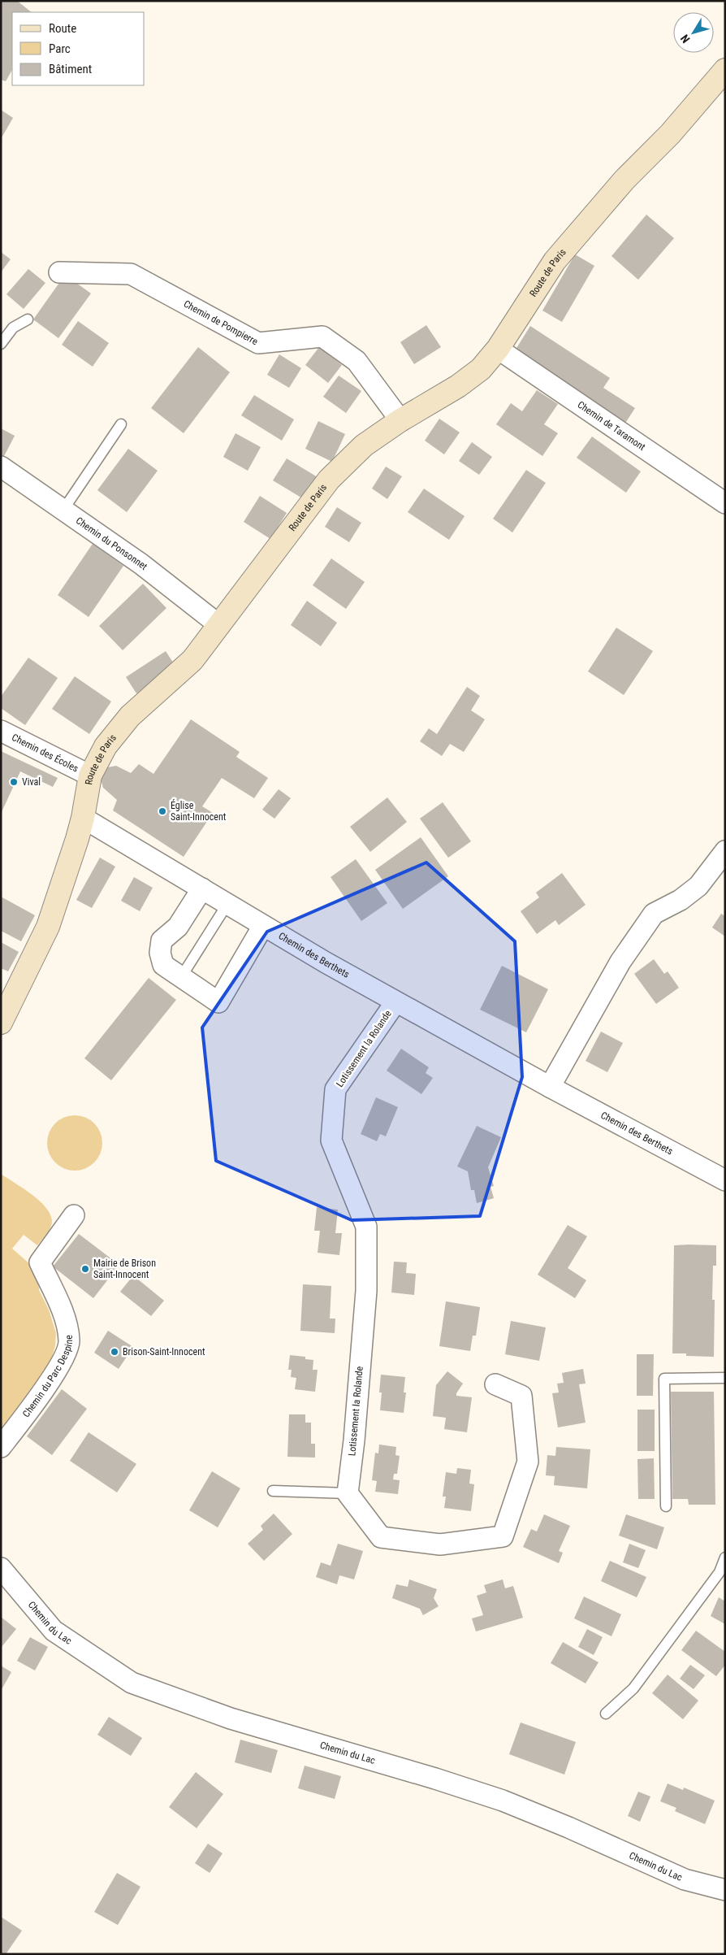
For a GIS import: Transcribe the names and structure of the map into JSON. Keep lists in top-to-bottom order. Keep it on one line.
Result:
{"streets":{"street":["Route de Paris","Chemin de Pompierre","Chemin de Taramont","Chemin du Ponsonnet","Chemin des Écoles","Chemin des Berthets","Lotissement la Rolande","Chemin du Parc Despine","Chemin du Lac"]},"crossings":[["Route de Paris","Chemin de Pompierre"],["Route de Paris","Chemin de Taramont"],["Route de Paris","Chemin du Ponsonnet"],["Route de Paris","Chemin des Écoles"],["Route de Paris","Chemin des Berthets"],["Chemin des Berthets","Lotissement la Rolande"]],"places":["Vival","Église Saint-Innocent","Mairie de Brison Saint-Innocent","Brison-Saint-Innocent"],"legend":["Route","Parc","Bâtiment"],"north":"bottom left"}
